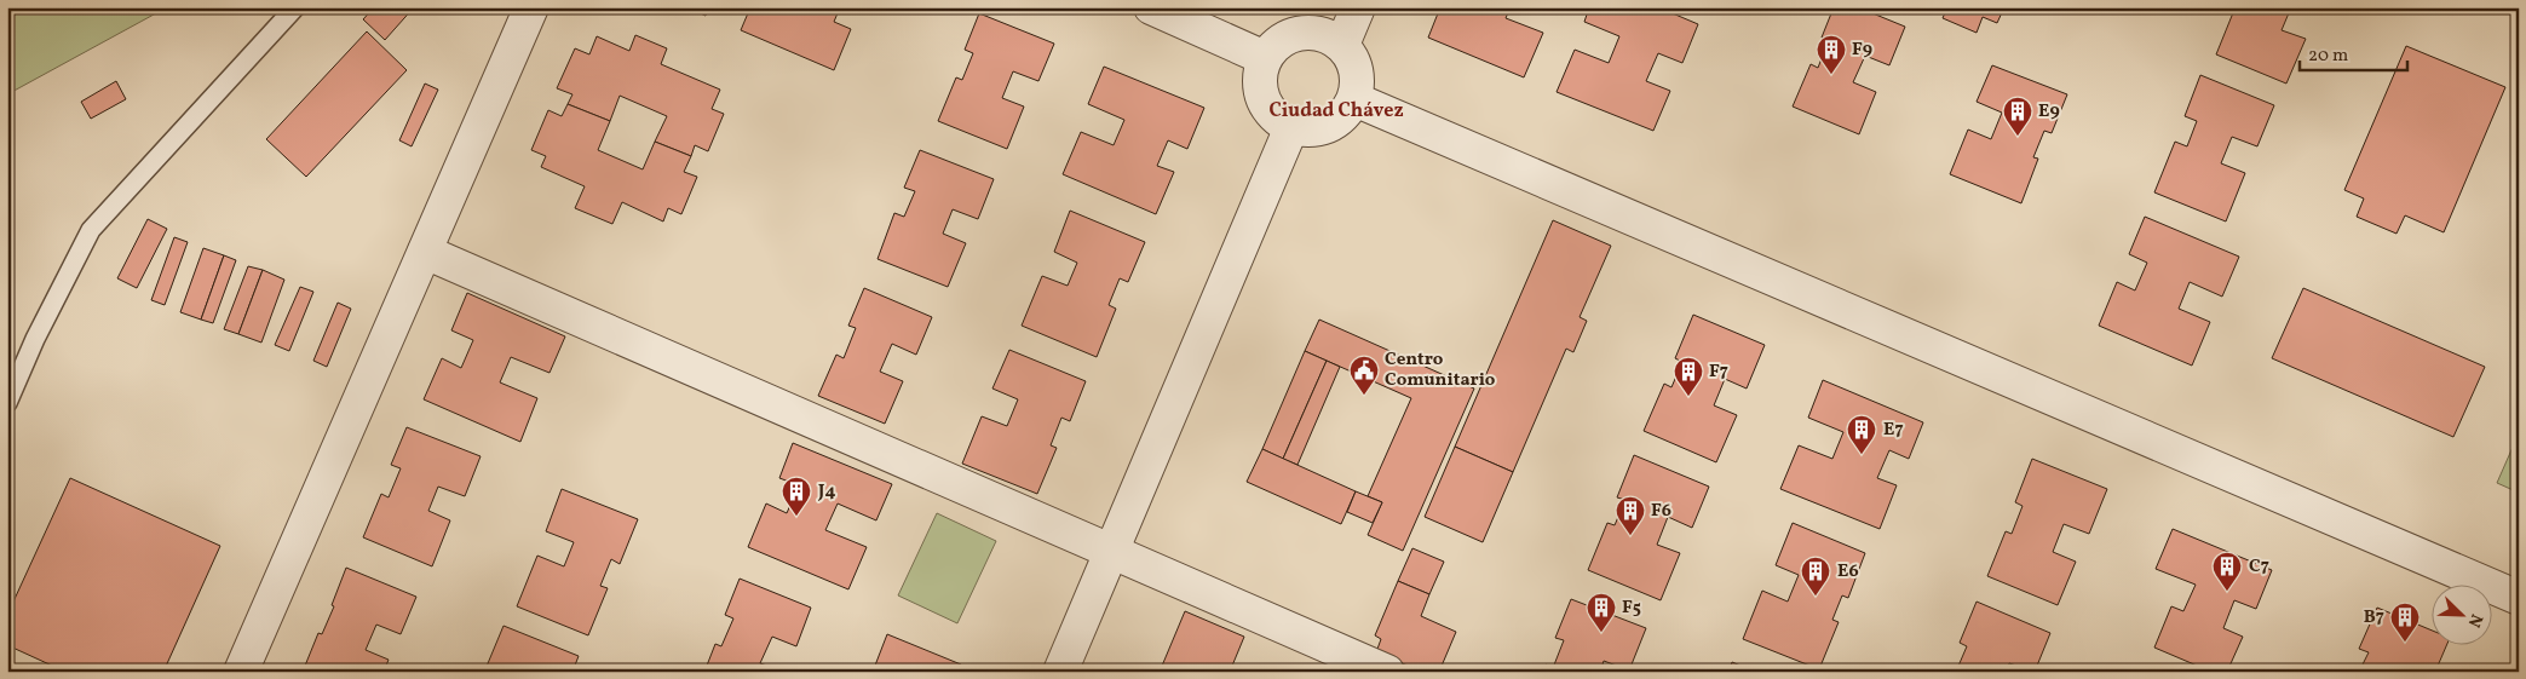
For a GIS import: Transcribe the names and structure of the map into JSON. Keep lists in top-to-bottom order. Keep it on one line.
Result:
{"districts":["Ciudad Chávez"],"places":{"building":["F9","E9","F7","E7","J4","F6","C7","E6","F5","B7"],"public building":["Centro Comunitario"]},"scale_bar":"20 m","north":"bottom right"}
